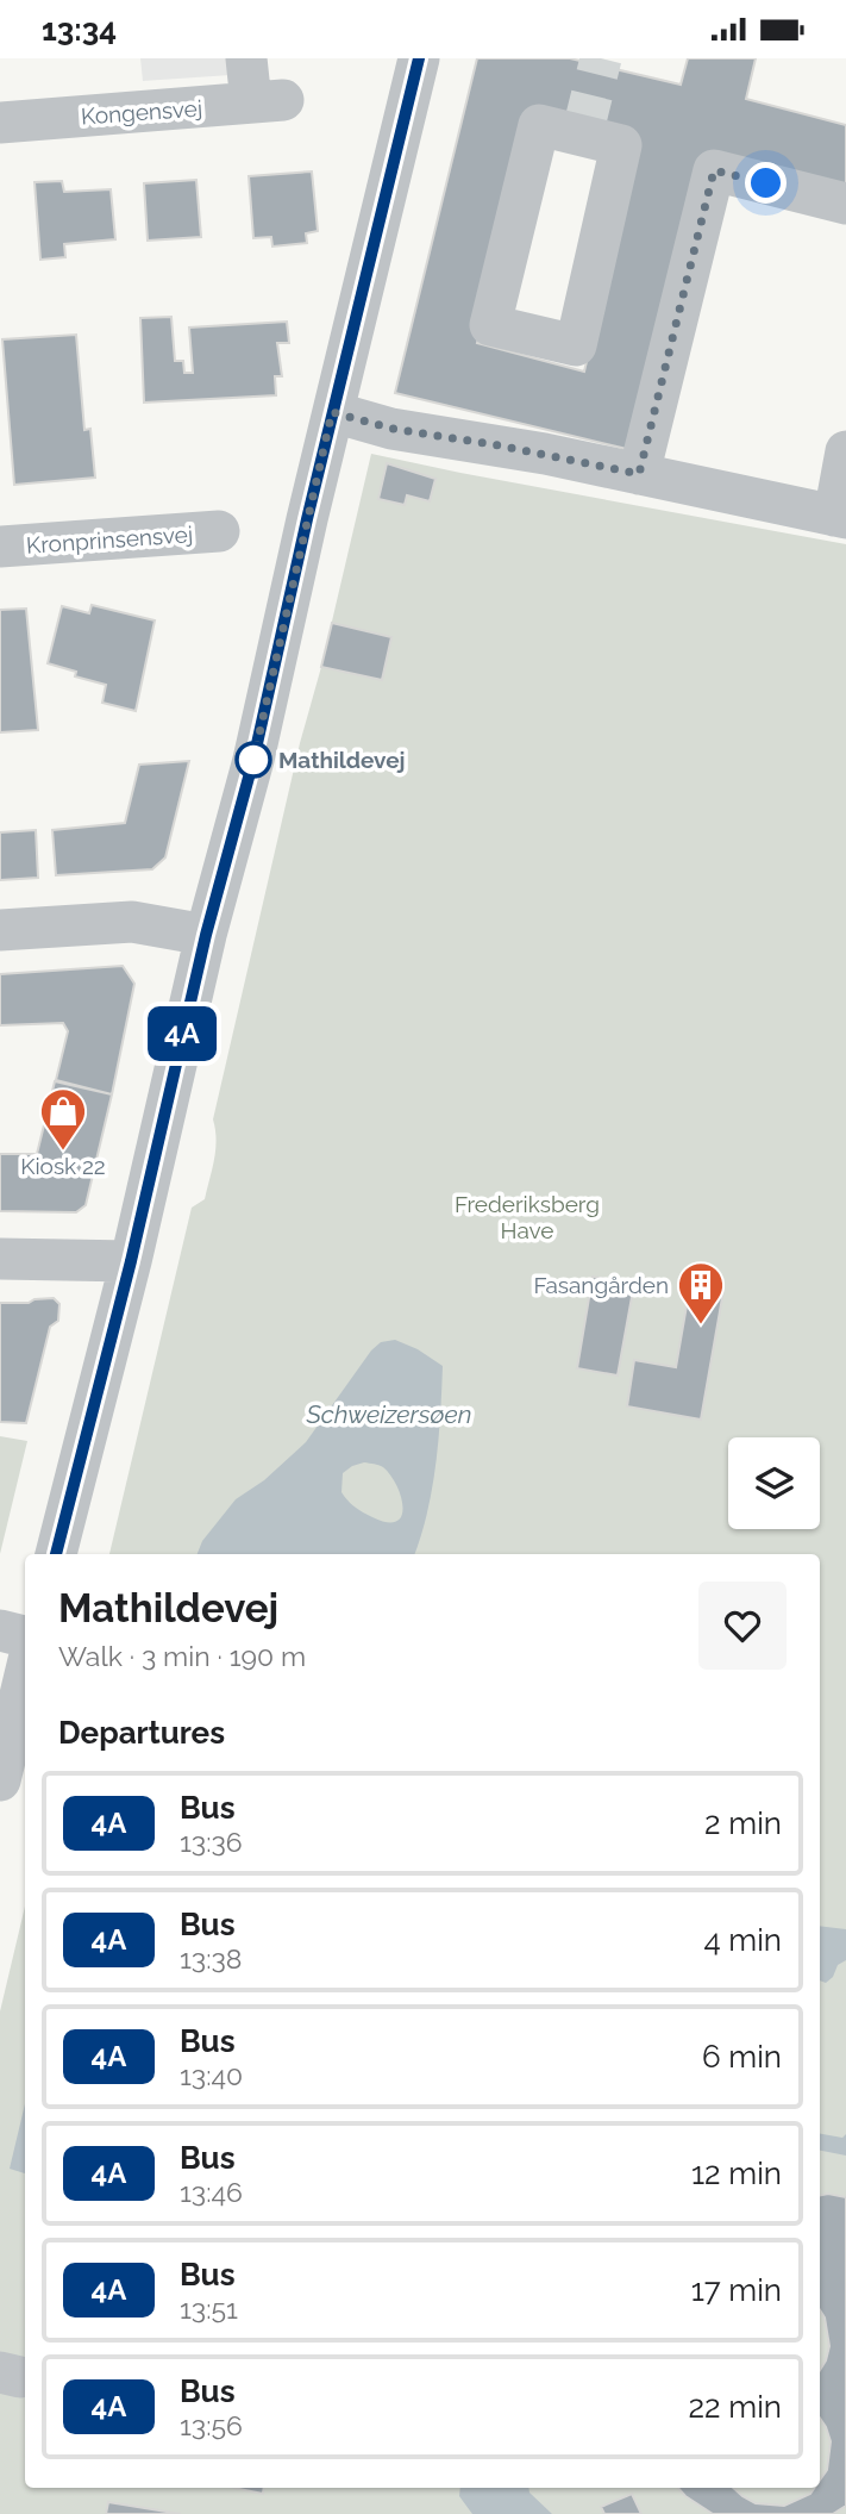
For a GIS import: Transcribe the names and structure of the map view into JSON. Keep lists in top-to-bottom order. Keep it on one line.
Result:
{"streets":{"street":["Kongensvej","Kronprinsensvej"]},"water":["Schweizersøen"],"parks":["Frederiksberg Have"],"places":{"other":["Mathildevej"],"shop":["Kiosk 22"],"building":["Fasangården"]},"lines":["bus line 4A"],"page":{"status":"13:34","on_map":"4A","heading":[["Mathildevej","Walk · 3 min · 190 m"],"Departures"],"list":[{"mark":"4A","name":"Bus","note":"13:36","value":"2 min"},{"mark":"4A","name":"Bus","note":"13:38","value":"4 min"},{"mark":"4A","name":"Bus","note":"13:40","value":"6 min"},{"mark":"4A","name":"Bus","note":"13:46","value":"12 min"},{"mark":"4A","name":"Bus","note":"13:51","value":"17 min"},{"mark":"4A","name":"Bus","note":"13:56","value":"22 min"}]}}
